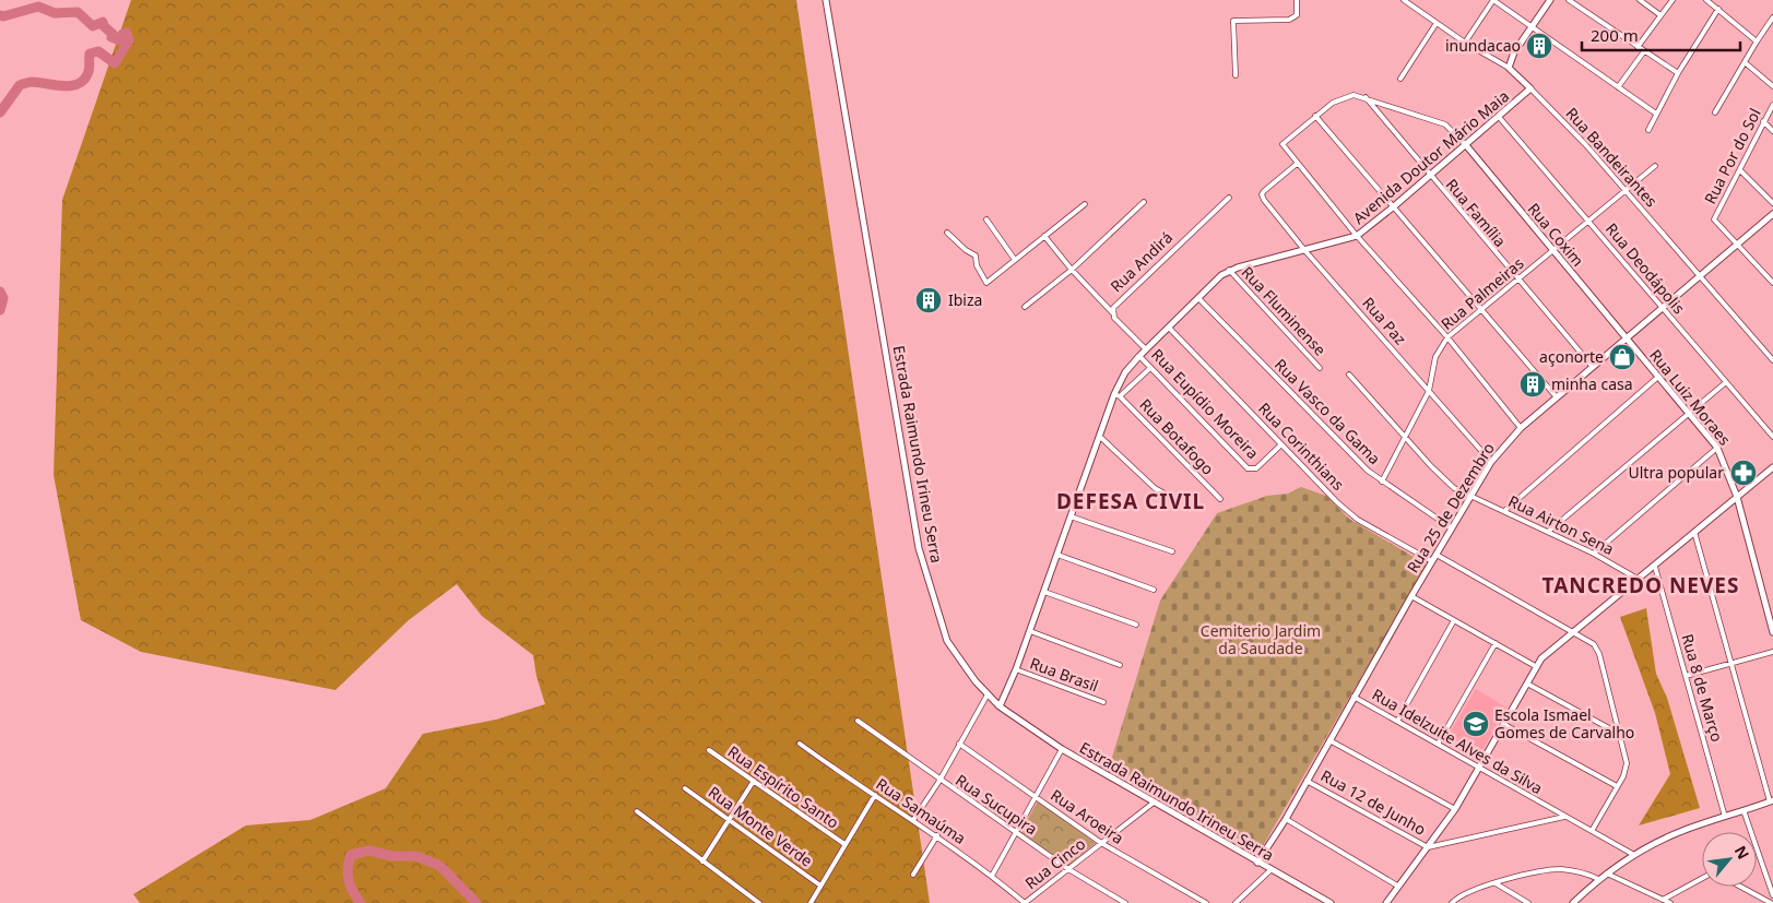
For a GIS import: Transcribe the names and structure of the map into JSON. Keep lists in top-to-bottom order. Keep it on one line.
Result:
{"streets":{"street":["Rua Por do Sol","Avenida Doutor Mário Maia","Rua Bandeirantes","Rua Família","Rua Coxim","Rua Andirá","Rua Deodápolis","Rua Palmeiras","Rua Fluminense","Rua Paz","Rua Luiz Moraes","Rua Eupídio Moreira","Rua Vasco da Gama","Rua Botafogo","Rua Corinthians","Estrada Raimundo Irineu Serra","Rua 25 de Dezembro","Rua Airton Sena","Rua Brasil","Rua 8 de Março","Rua Idelzuite Alves da Silva","Rua Espírito Santo","Rua 12 de Junho","Rua Sucupira","Rua Samaúma","Rua Aroeira","Rua Monte Verde","Rua Cinco"]},"crossings":[["Rua Por do Sol","Rua 25 de Dezembro"],["Avenida Doutor Mário Maia","Rua Bandeirantes"],["Avenida Doutor Mário Maia","Rua Família"],["Avenida Doutor Mário Maia","Rua Coxim"],["Avenida Doutor Mário Maia","Rua Andirá"],["Avenida Doutor Mário Maia","Rua Deodápolis"],["Avenida Doutor Mário Maia","Rua Fluminense"],["Avenida Doutor Mário Maia","Rua Paz"],["Avenida Doutor Mário Maia","Rua Eupídio Moreira"],["Avenida Doutor Mário Maia","Rua Vasco da Gama"],["Avenida Doutor Mário Maia","Rua Botafogo"],["Avenida Doutor Mário Maia","Rua Corinthians"],["Avenida Doutor Mário Maia","Estrada Raimundo Irineu Serra"],["Avenida Doutor Mário Maia","Rua Brasil"],["Rua Bandeirantes","Rua Palmeiras"],["Rua Bandeirantes","Rua 25 de Dezembro"],["Rua Família","Rua Palmeiras"],["Rua Família","Rua 25 de Dezembro"],["Rua Coxim","Rua Palmeiras"],["Rua Coxim","Rua Luiz Moraes"],["Rua Coxim","Rua 25 de Dezembro"],["Rua Deodápolis","Rua Palmeiras"],["Rua Deodápolis","Rua 25 de Dezembro"],["Rua Palmeiras","Rua Paz"],["Rua Palmeiras","Rua Vasco da Gama"],["Rua Palmeiras","Rua Airton Sena"],["Rua Paz","Rua 25 de Dezembro"],["Rua Luiz Moraes","Rua 25 de Dezembro"],["Rua Eupídio Moreira","Rua Corinthians"],["Rua Vasco da Gama","Rua 25 de Dezembro"],["Rua Corinthians","Rua 25 de Dezembro"],["Estrada Raimundo Irineu Serra","Rua 25 de Dezembro"],["Estrada Raimundo Irineu Serra","Rua Cinco"],["Rua 25 de Dezembro","Rua Airton Sena"],["Rua 25 de Dezembro","Rua Idelzuite Alves da Silva"],["Rua 25 de Dezembro","Rua 12 de Junho"],["Rua Sucupira","Rua Cinco"],["Rua Samaúma","Rua Cinco"],["Rua Aroeira","Rua Cinco"]],"districts":["DEFESA CIVIL","TANCREDO NEVES"],"parks":["Cemiterio Jardim da Saudade"],"places":{"building":["inundacao","Ibiza","minha casa"],"shop":["açonorte"],"pharmacy":["Ultra popular"],"school or university":["Escola Ismael Gomes de Carvalho"]},"scale_bar":"200 m","north":"top right"}
